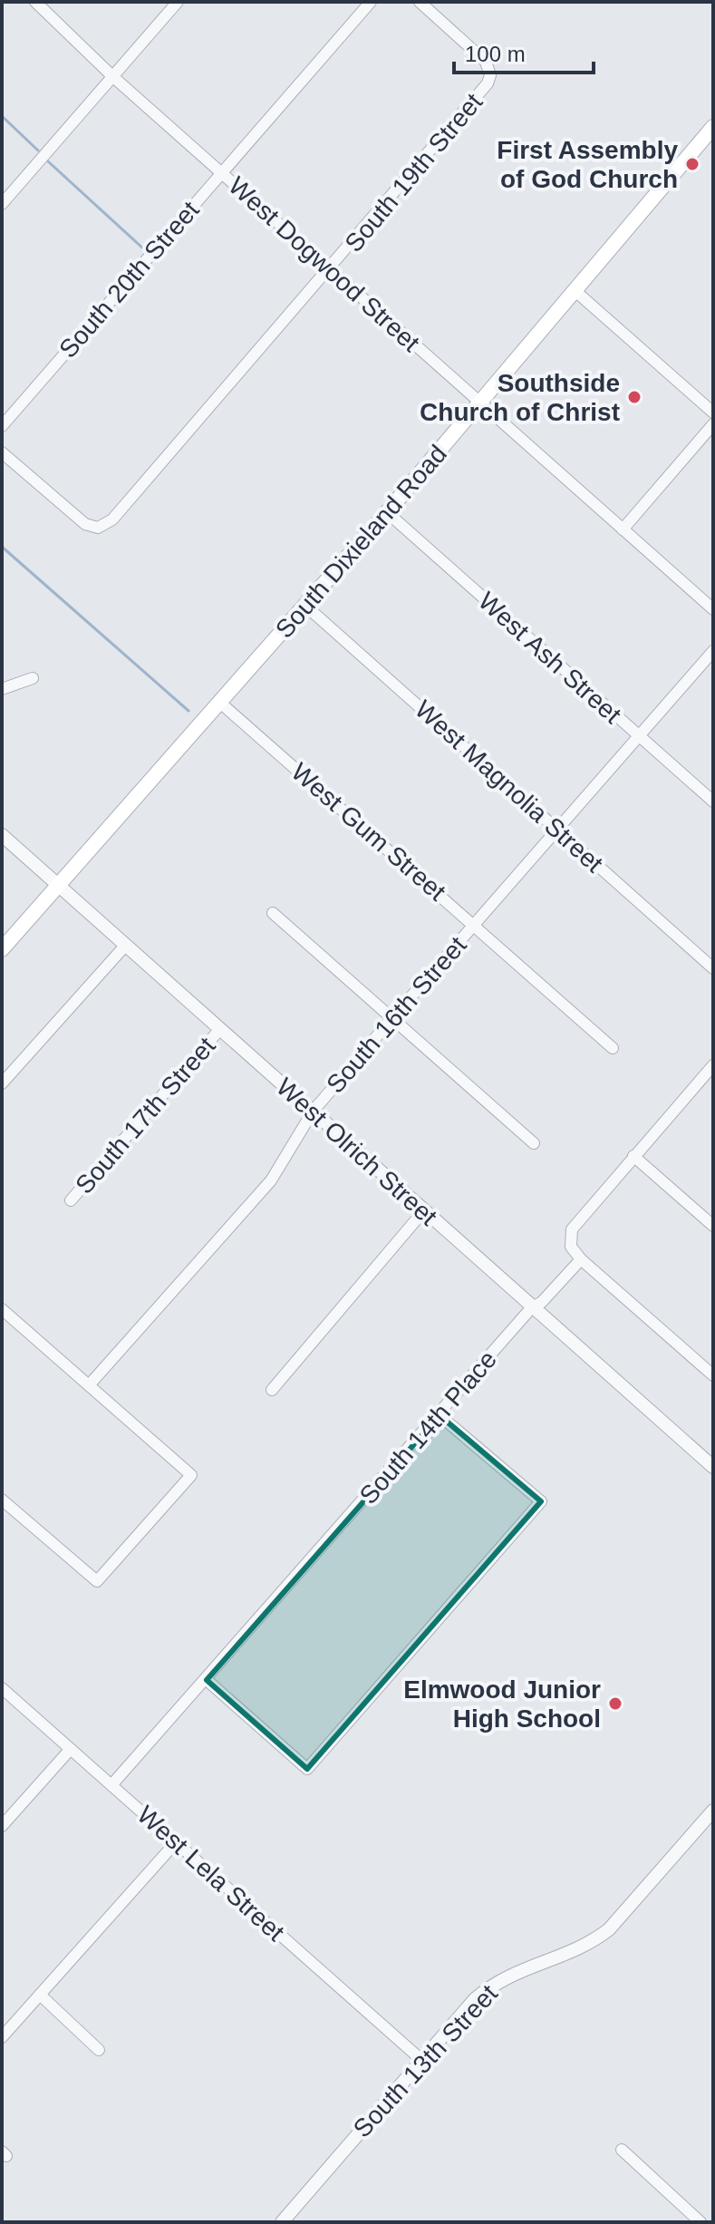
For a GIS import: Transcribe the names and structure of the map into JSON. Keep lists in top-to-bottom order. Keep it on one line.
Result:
{"streets":{"main road":["South Dixieland Road"],"street":["South 19th Street","West Dogwood Street","South 20th Street","West Ash Street","West Magnolia Street","West Gum Street","South 16th Street","South 17th Street","West Olrich Street","South 14th Place","West Lela Street","South 13th Street"]},"crossings":[["South 19th Street","West Dogwood Street"],["West Dogwood Street","South 20th Street"],["West Dogwood Street","South Dixieland Road"],["South Dixieland Road","West Ash Street"],["South Dixieland Road","West Magnolia Street"],["South Dixieland Road","West Gum Street"],["South Dixieland Road","West Olrich Street"],["West Ash Street","South 16th Street"],["West Magnolia Street","South 16th Street"],["West Gum Street","South 16th Street"],["South 16th Street","West Olrich Street"],["South 17th Street","West Olrich Street"],["West Olrich Street","South 14th Place"],["South 14th Place","West Lela Street"],["West Lela Street","South 13th Street"]],"places":["First Assembly of God Church","Southside Church of Christ","Elmwood Junior High School"],"scale_bar":"100 m"}
